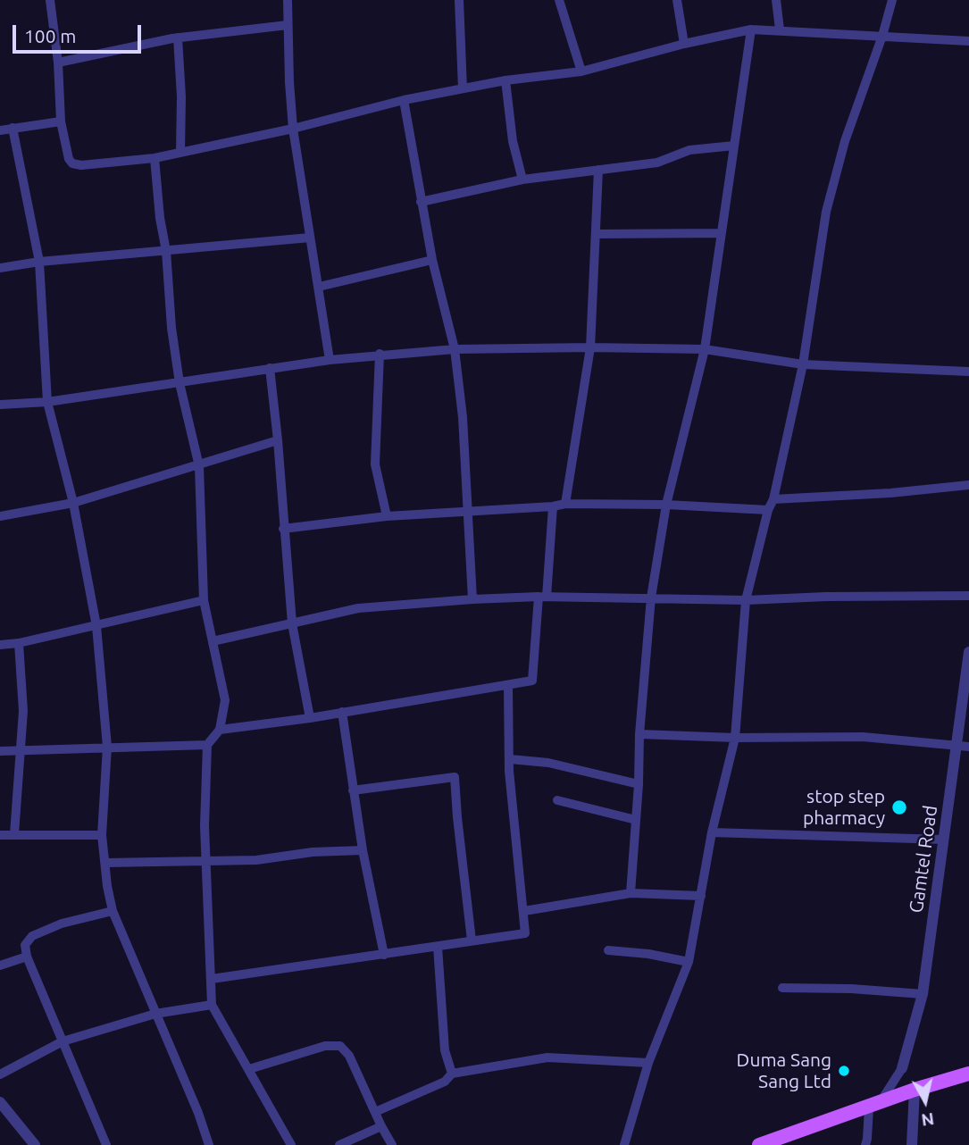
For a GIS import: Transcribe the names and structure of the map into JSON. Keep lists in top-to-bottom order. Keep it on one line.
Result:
{"streets":{"street":["Gamtel Road"]},"places":["stop step pharmacy","Duma Sang Sang Ltd"],"scale_bar":"100 m","north":"bottom"}
